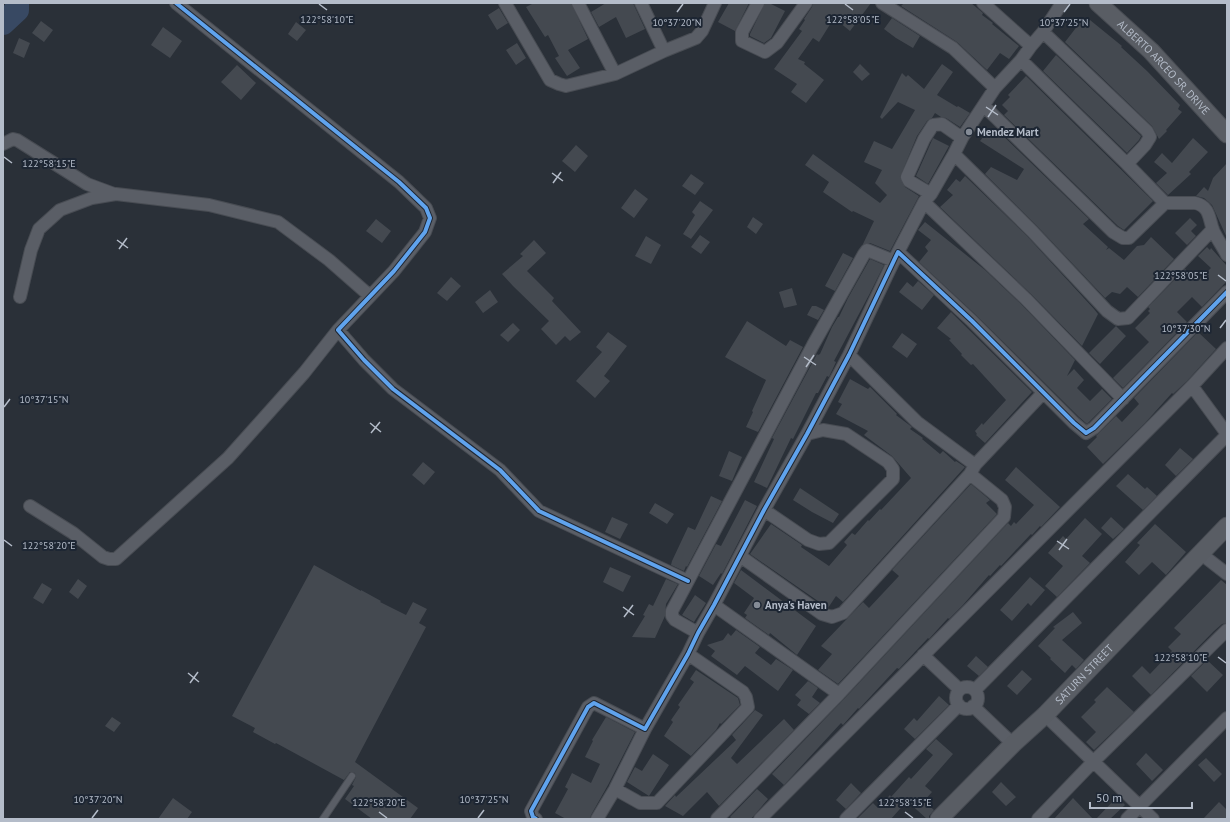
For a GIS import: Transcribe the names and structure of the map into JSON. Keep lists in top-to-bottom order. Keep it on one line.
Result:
{"streets":{"street":["ALBERTO ARCEO SR. DRIVE","SATURN STREET"]},"places":["Mendez Mart","Anya's Haven"],"scale_bar":"50 m","coordinates":["122°58'10\"E","122°58'05\"E","10°37'20\"N","10°37'25\"N","122°58'15\"E","10°37'30\"N","10°37'15\"N","122°58'20\"E"]}
